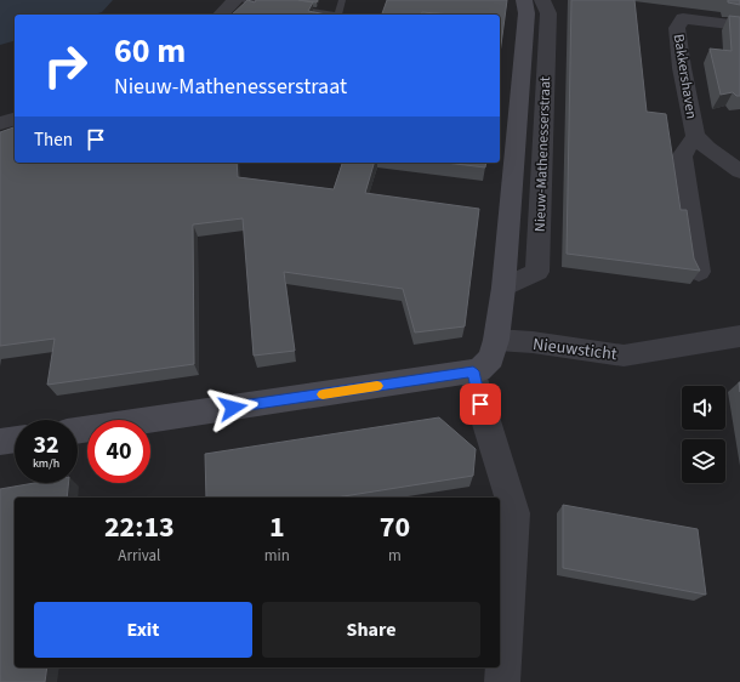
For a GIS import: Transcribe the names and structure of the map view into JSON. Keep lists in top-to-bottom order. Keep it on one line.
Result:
{"streets":{"street":["Bakkershaven","Nieuw-Mathenesserstraat","Nieuwsticht"]},"crossings":[["Nieuw-Mathenesserstraat","Nieuwsticht"]],"page":{"turn":["60 m","Nieuw-Mathenesserstraat"],"then":"Then","speed":"32 km/h","limit":"40","eta":["22:13","Arrival","1","min","70","m"],"buttons":["Exit","Share"]}}
